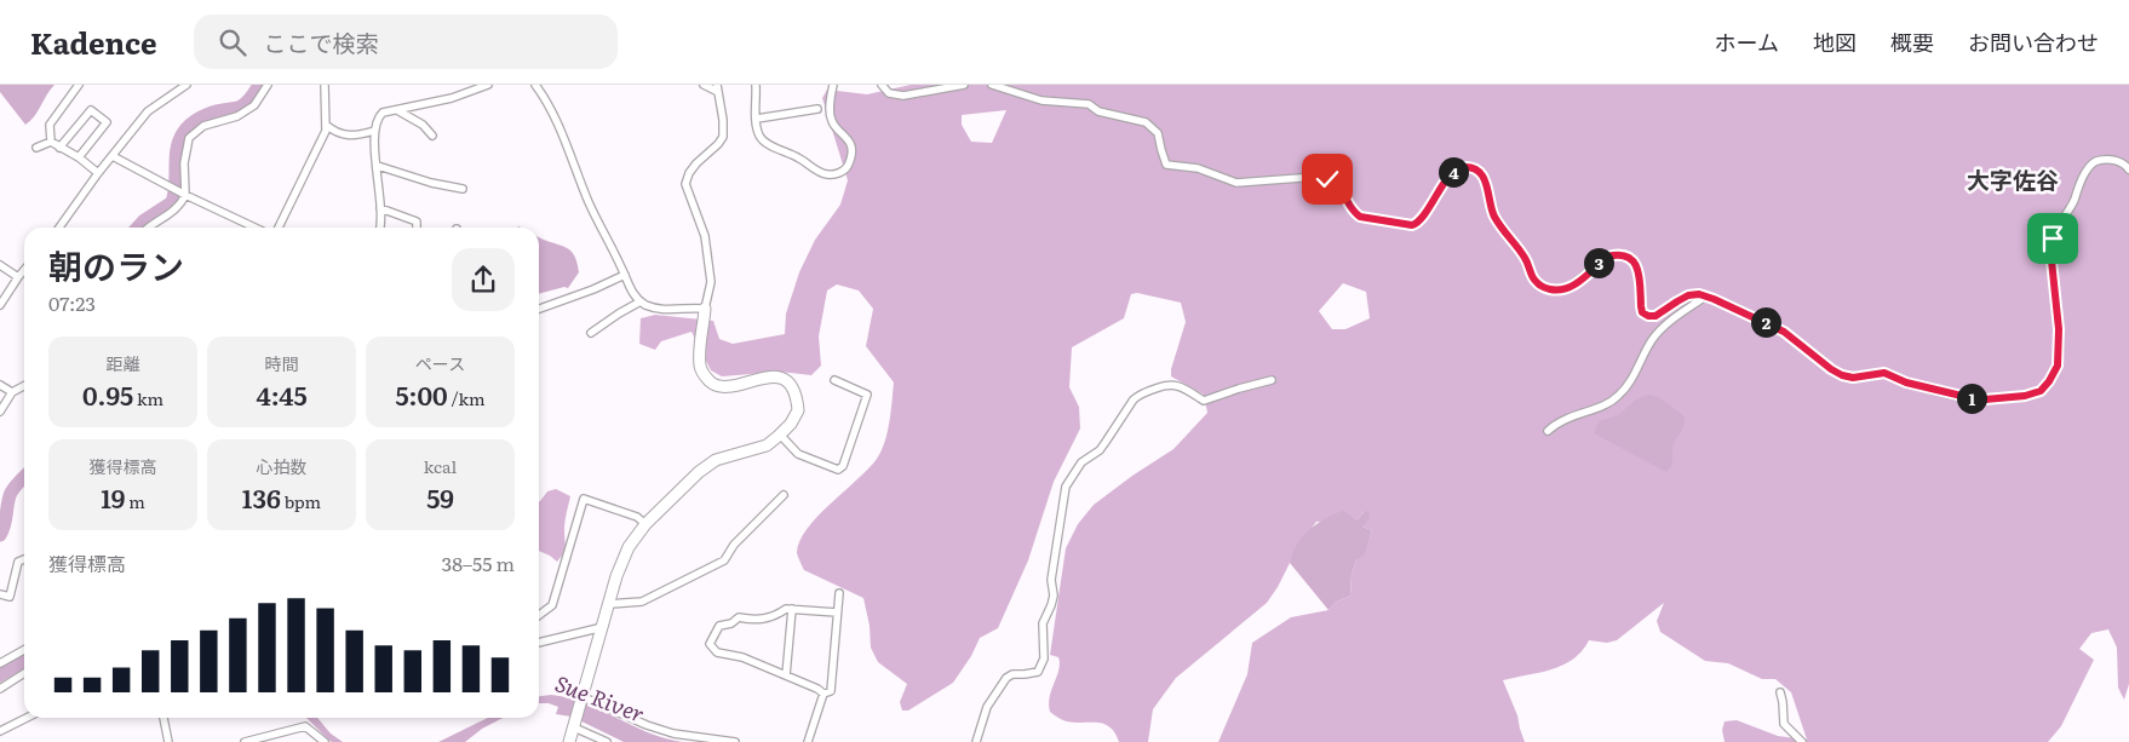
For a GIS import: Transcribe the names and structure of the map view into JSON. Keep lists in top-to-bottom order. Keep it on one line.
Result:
{"districts":["大字佐谷"],"water":["Sue River"],"page":{"header":"Kadence","search":"ここで検索","nav":["ホーム","地図","概要","お問い合わせ"],"pins":["4","3","2","1"],"heading":["朝のラン","07:23"],"stats":[["距離","0.95 km"],["時間","4:45"],["ペース","5:00 /km"],["獲得標高","19 m"],["心拍数","136 bpm"],["kcal","59"]],"chart":["獲得標高","38–55 m"]}}
